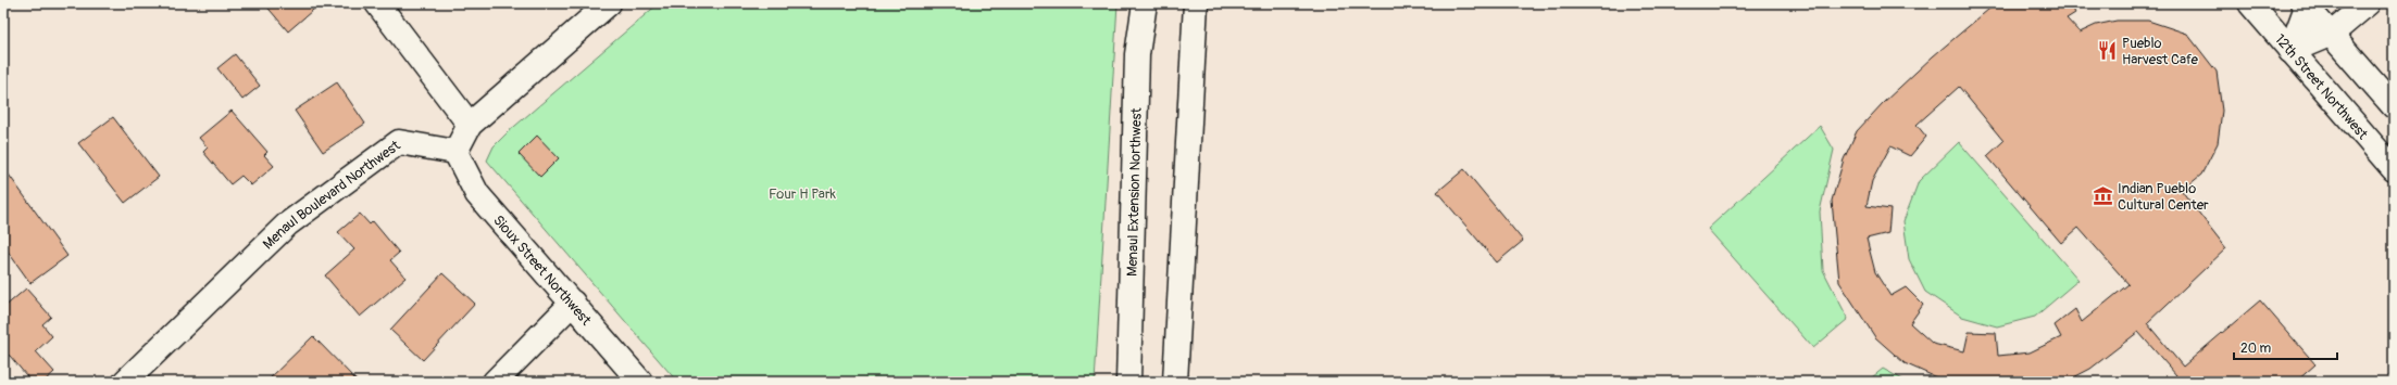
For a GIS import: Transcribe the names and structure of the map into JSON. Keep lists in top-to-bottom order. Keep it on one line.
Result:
{"streets":{"street":["12th Street Northwest","Menaul Extension Northwest","Menaul Boulevard Northwest","Sioux Street Northwest"]},"crossings":[["Menaul Boulevard Northwest","Sioux Street Northwest"]],"parks":["Four H Park"],"places":{"restaurant":["Pueblo Harvest Cafe"],"museum":["Indian Pueblo Cultural Center"]},"scale_bar":"20 m"}
